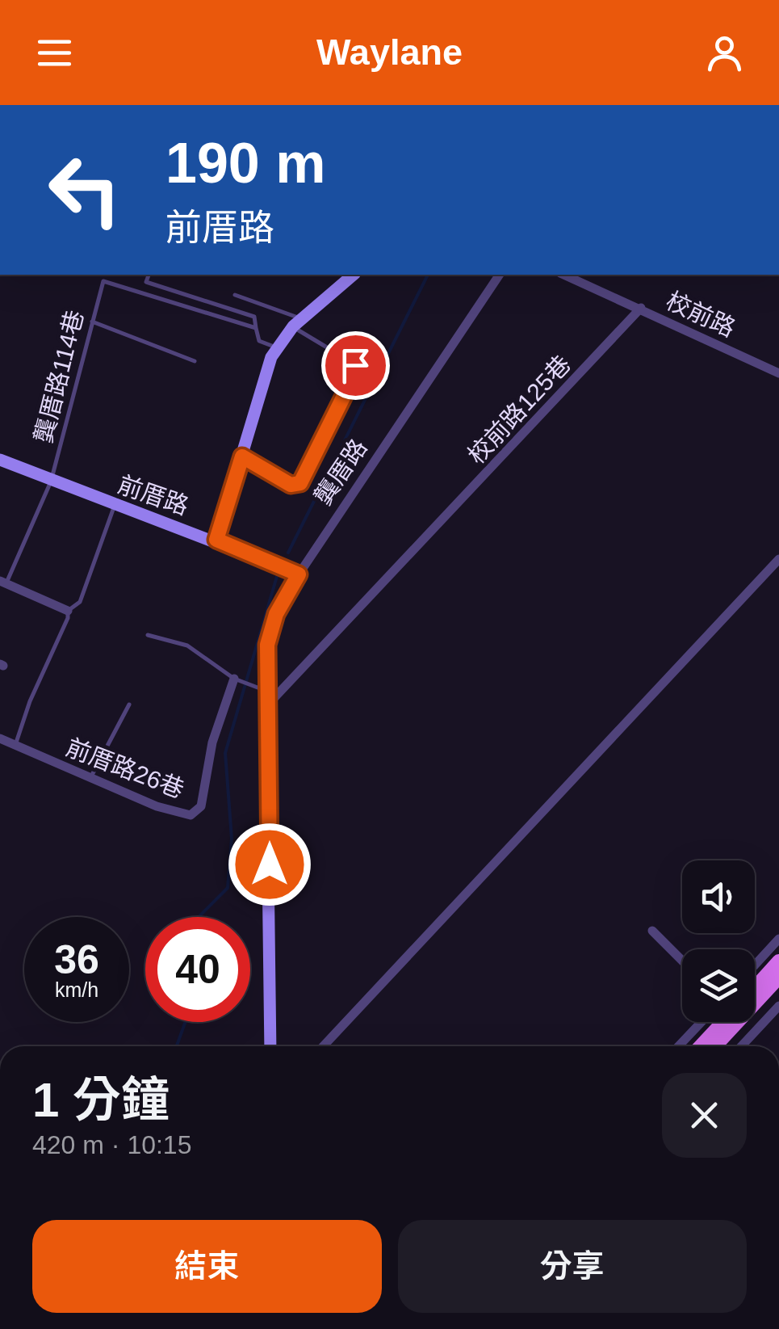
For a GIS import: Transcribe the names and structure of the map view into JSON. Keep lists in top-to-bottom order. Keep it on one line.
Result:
{"streets":{"street":["校前路","校前路125巷","龔厝路","前厝路","前厝路26巷"],"lane":["龔厝路114巷"]},"crossings":[["校前路","校前路125巷"],["龔厝路114巷","前厝路"],["龔厝路","前厝路"]],"page":{"header":"Waylane","turn":["190 m","前厝路"],"speed":"36 km/h","limit":"40","heading":["1 分鐘","420 m · 10:15"],"buttons":["結束","分享"]}}
